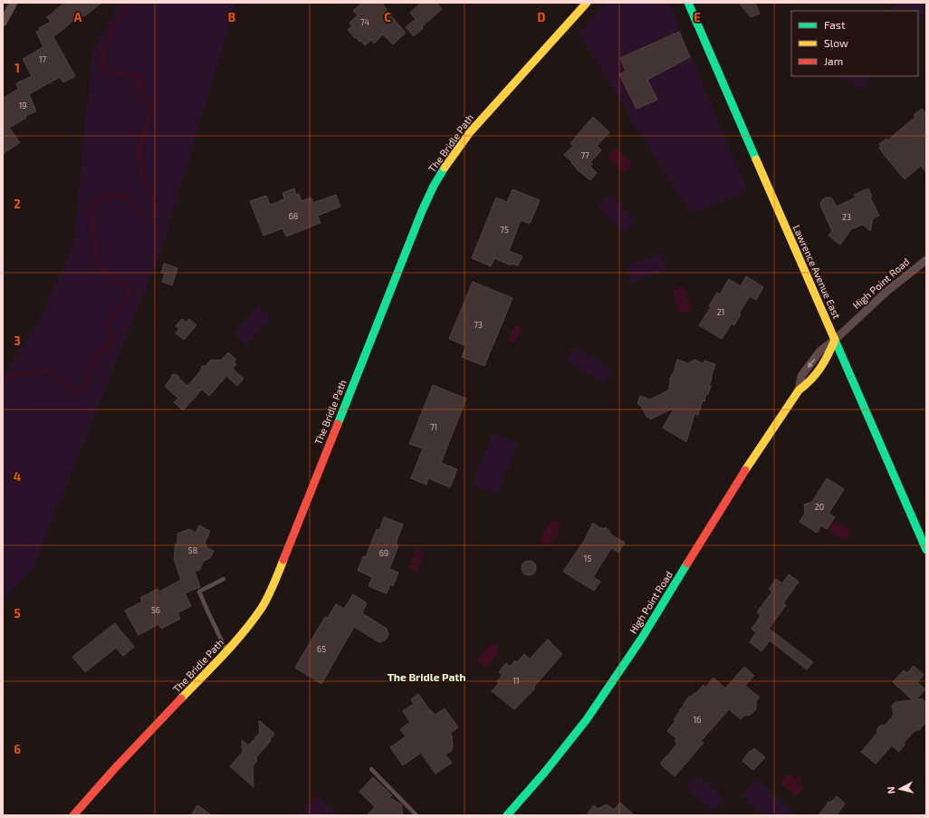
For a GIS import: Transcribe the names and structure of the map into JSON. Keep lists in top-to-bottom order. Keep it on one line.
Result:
{"streets":{"street":["The Bridle Path","Lawrence Avenue East","High Point Road"]},"crossings":[["Lawrence Avenue East","High Point Road"]],"districts":["The Bridle Path"],"house_numbers":["74","17","19","77","68","23","75","21","73","71","20","58","69","15","56","65","11","16"],"legend":["Fast","Slow","Jam"],"north":"left","grid":{"columns":["A","B","C","D","E"],"rows":["1","2","3","4","5","6"]}}
